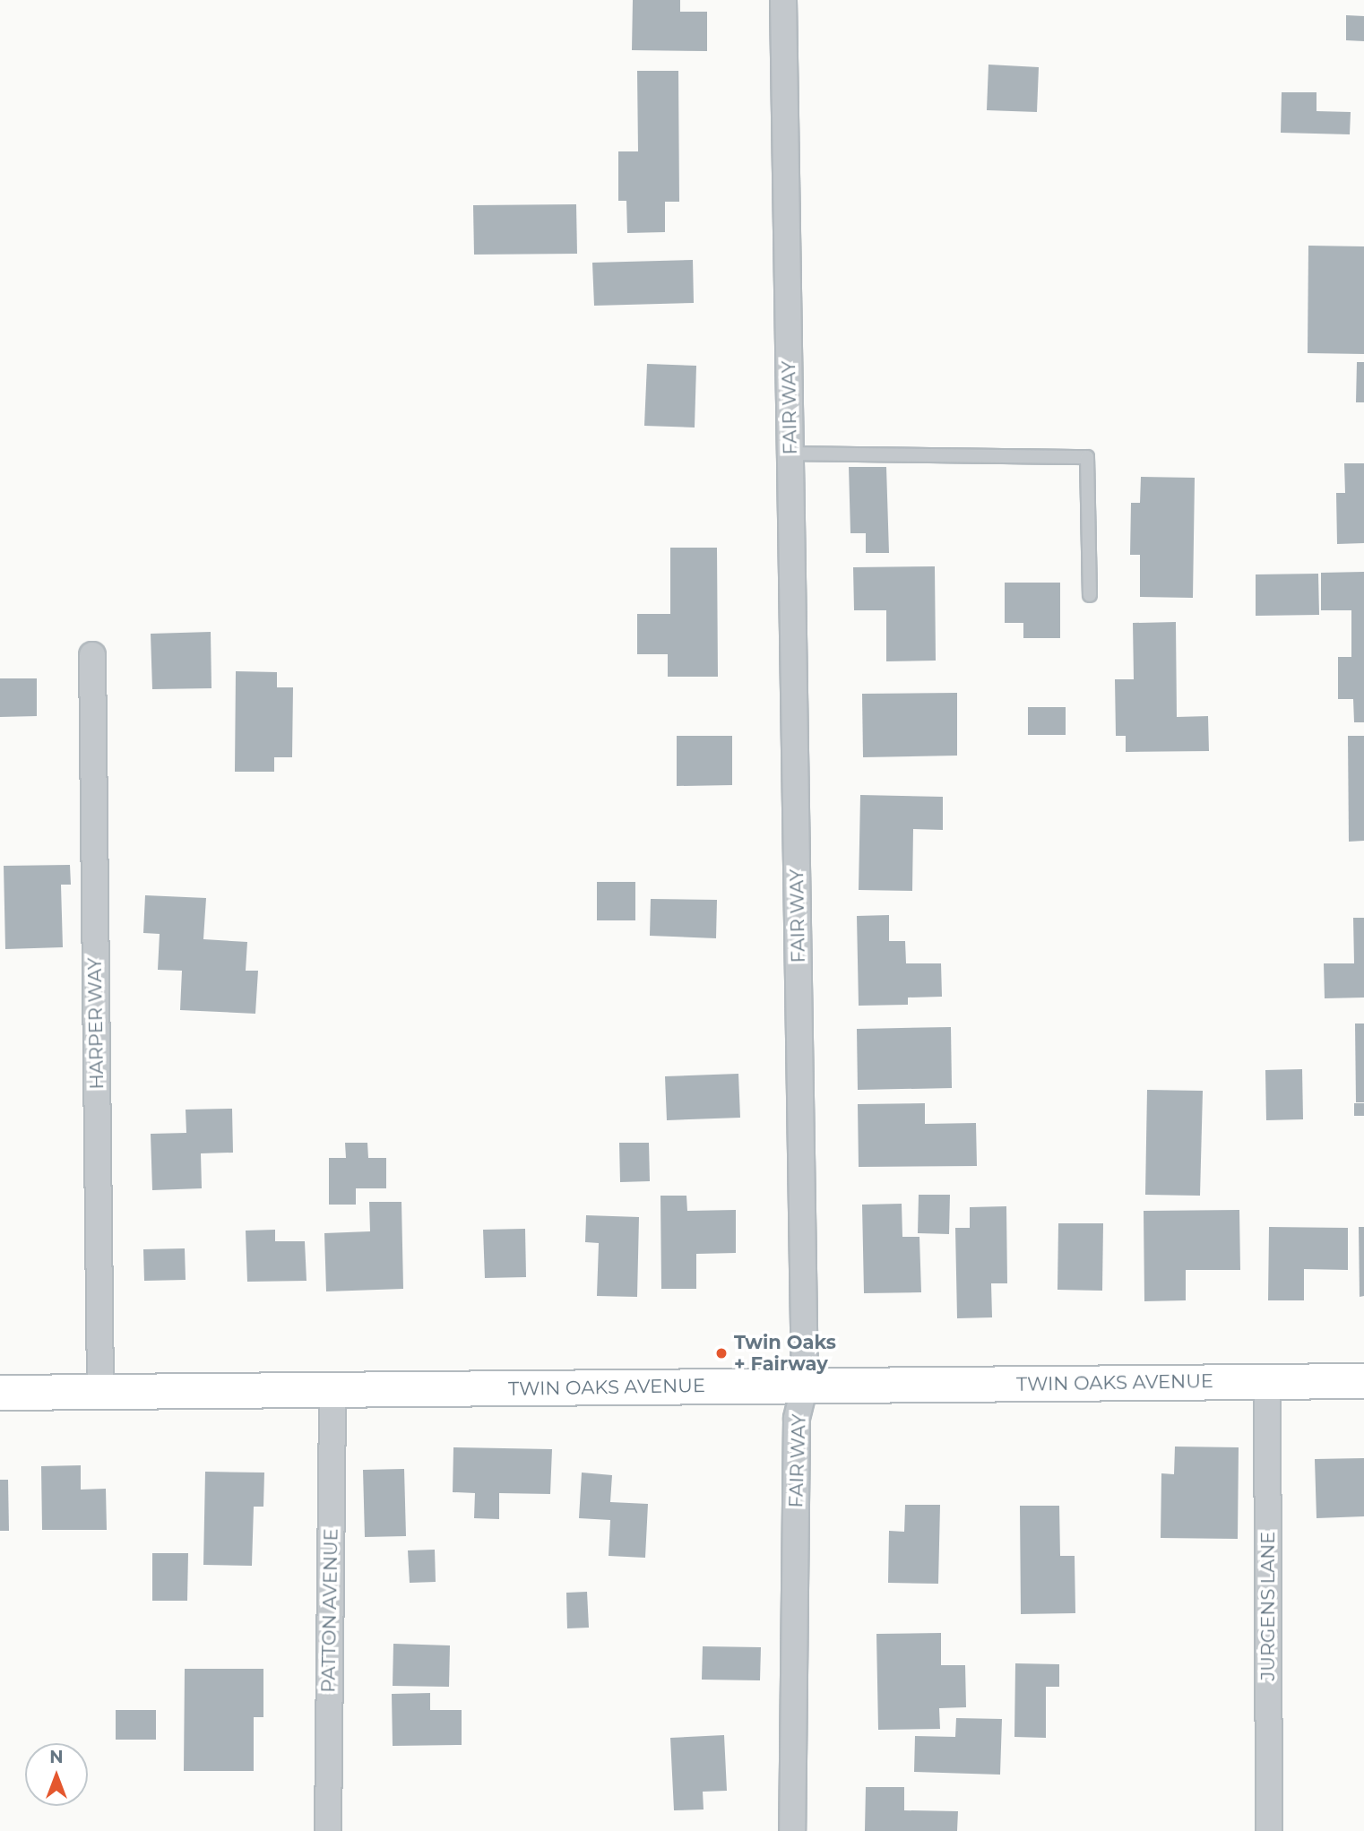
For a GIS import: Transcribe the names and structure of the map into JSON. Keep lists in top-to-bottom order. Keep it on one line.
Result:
{"streets":{"street":["FAIR WAY","HARPER WAY","TWIN OAKS AVENUE","JURGENS LANE","PATTON AVENUE"]},"crossings":[["FAIR WAY","TWIN OAKS AVENUE"],["HARPER WAY","TWIN OAKS AVENUE"],["TWIN OAKS AVENUE","JURGENS LANE"],["TWIN OAKS AVENUE","PATTON AVENUE"]],"places":["Twin Oaks + Fairway"],"north":"top"}
